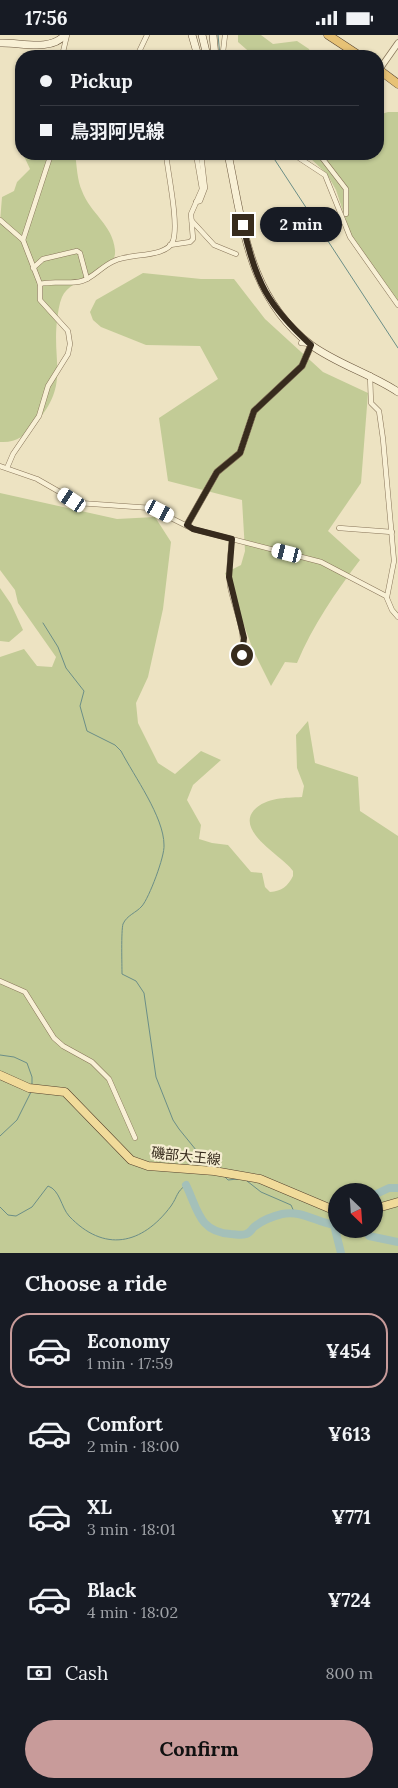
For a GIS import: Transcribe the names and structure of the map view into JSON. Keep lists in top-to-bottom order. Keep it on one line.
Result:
{"streets":{"main road":["磯部大王線"]},"north":"bottom right","page":{"status":"17:56","banner":["Pickup","鳥羽阿児線"],"bubble":"2 min","heading":"Choose a ride","list":[{"name":"Economy","note":"1 min · 17:59","value":"¥454"},{"name":"Comfort","note":"2 min · 18:00","value":"¥613"},{"name":"XL","note":"3 min · 18:01","value":"¥771"},{"name":"Black","note":"4 min · 18:02","value":"¥724"}],"pay":["Cash","800 m"],"buttons":"Confirm"}}
